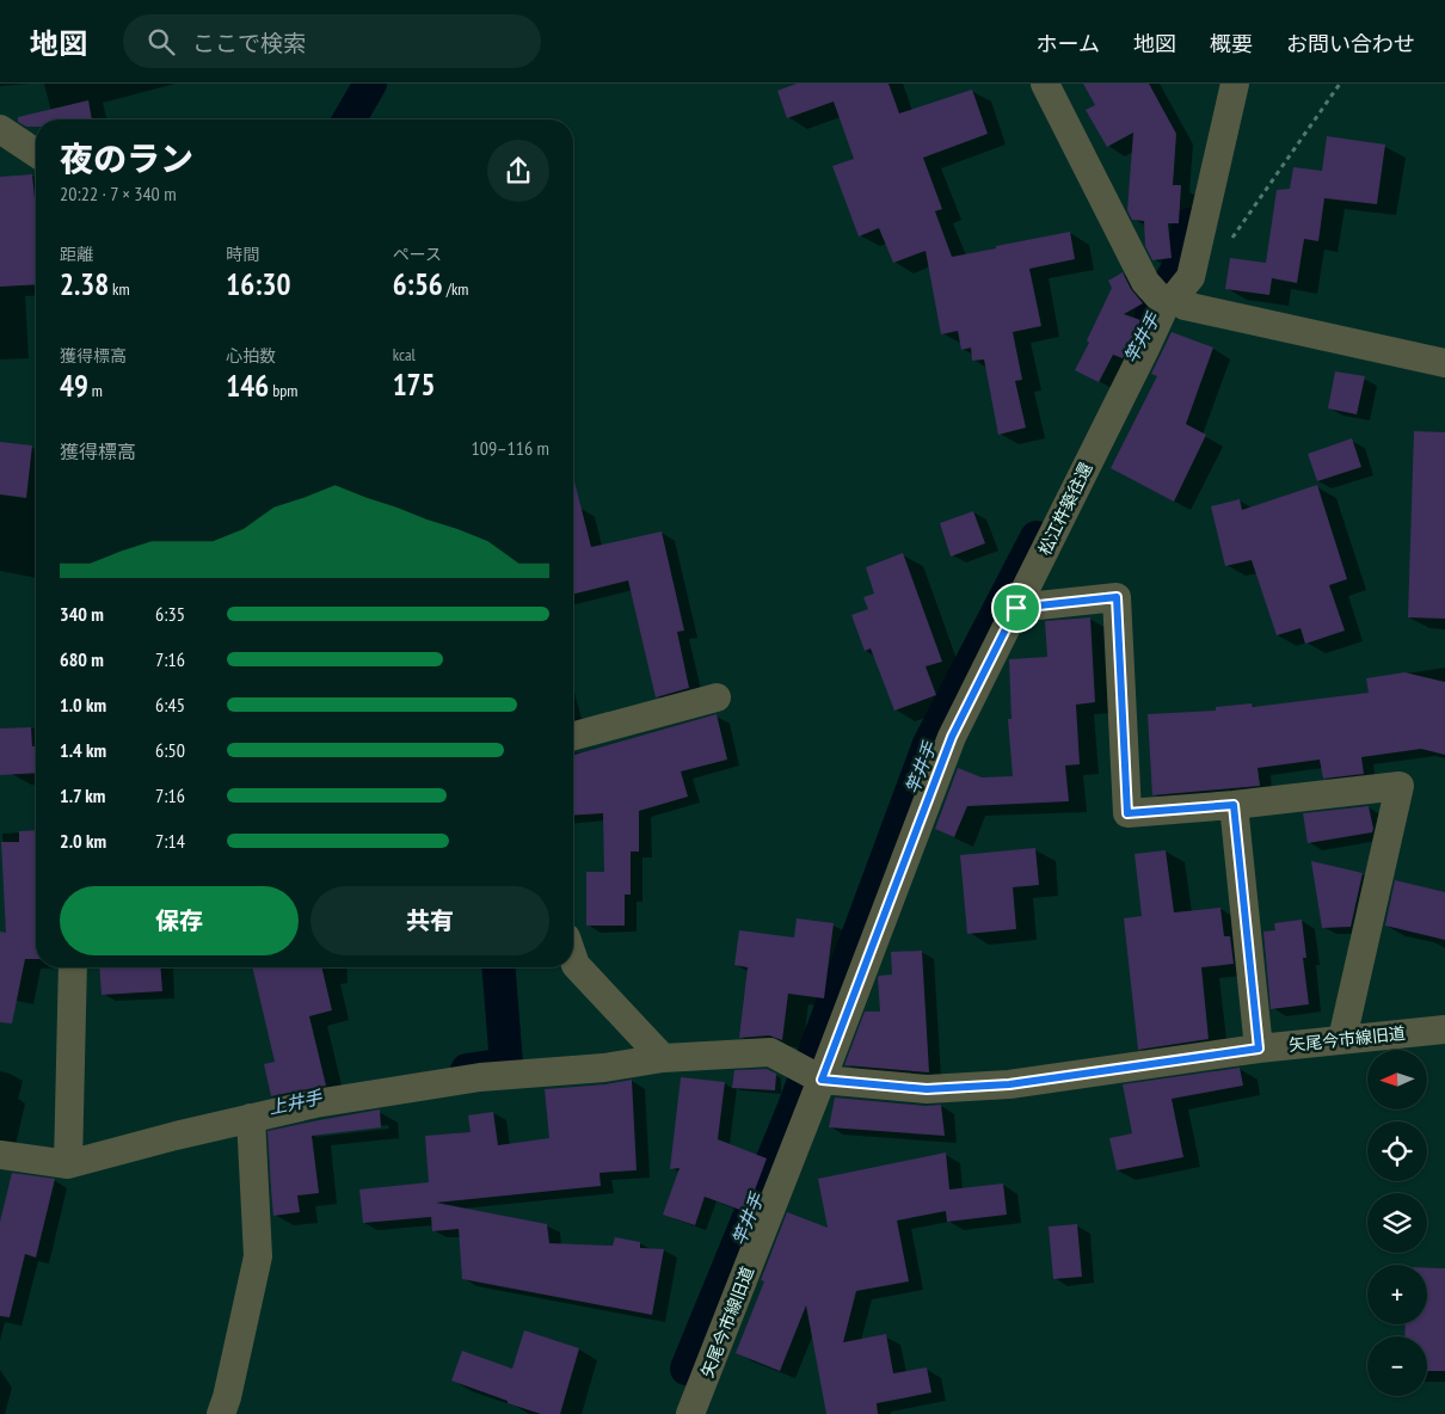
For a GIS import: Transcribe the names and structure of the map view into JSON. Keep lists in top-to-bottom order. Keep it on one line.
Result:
{"streets":{"street":["松江杵築往還","矢尾今市線旧道"]},"crossings":[["松江杵築往還","矢尾今市線旧道"]],"water":["竿井手","上井手"],"north":"left","page":{"header":"地図","search":"ここで検索","nav":["ホーム","地図","概要","お問い合わせ"],"heading":["夜のラン","20:22 · 7 × 340 m"],"stats":[["距離","2.38 km"],["時間","16:30"],["ペース","6:56 /km"],["獲得標高","49 m"],["心拍数","146 bpm"],["kcal","175"]],"chart":["獲得標高","109–116 m"],"list":[{"name":"340 m","note":"6:35"},{"name":"680 m","note":"7:16"},{"name":"1.0 km","note":"6:45"},{"name":"1.4 km","note":"6:50"},{"name":"1.7 km","note":"7:16"},{"name":"2.0 km","note":"7:14"}],"buttons":["保存","共有"],"map_buttons":["+","−"]}}
